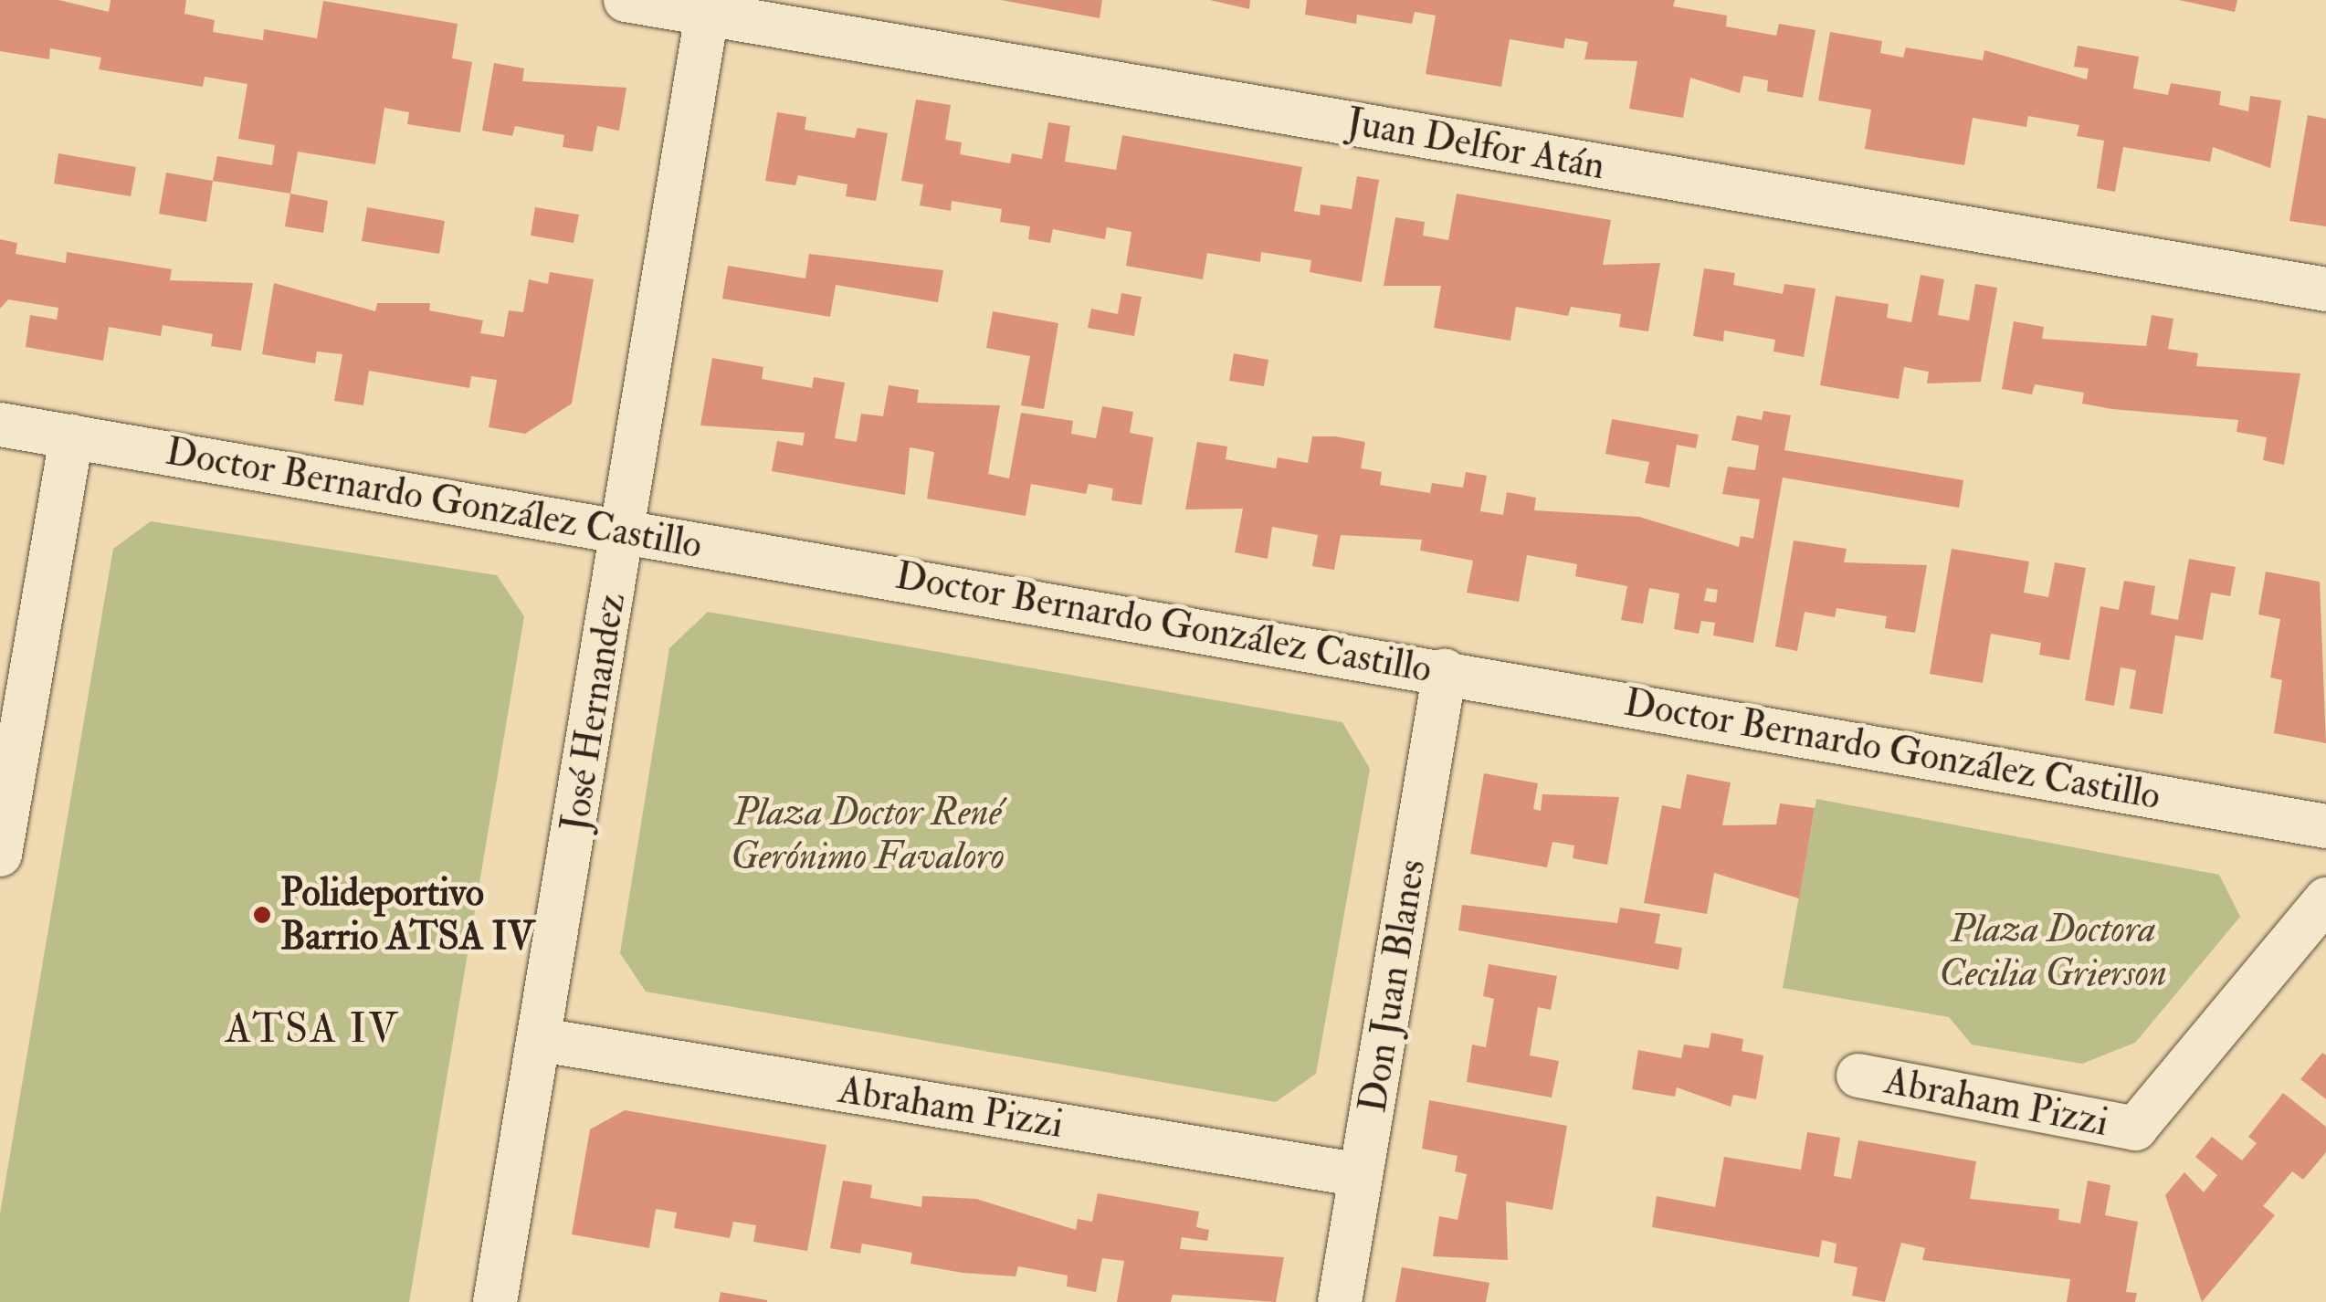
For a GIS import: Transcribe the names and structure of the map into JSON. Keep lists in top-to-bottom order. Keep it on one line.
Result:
{"streets":{"street":["Juan Delfor Atán","Doctor Bernardo González Castillo","José Hernandez","Don Juan Blanes","Abraham Pizzi"]},"crossings":[["Juan Delfor Atán","José Hernandez"],["Doctor Bernardo González Castillo","José Hernandez"],["Doctor Bernardo González Castillo","Don Juan Blanes"],["José Hernandez","Abraham Pizzi"],["Don Juan Blanes","Abraham Pizzi"]],"districts":["ATSA IV"],"parks":["Plaza Doctor René Gerónimo Favaloro","Plaza Doctora Cecilia Grierson"],"places":["Polideportivo Barrio ATSA IV"]}
